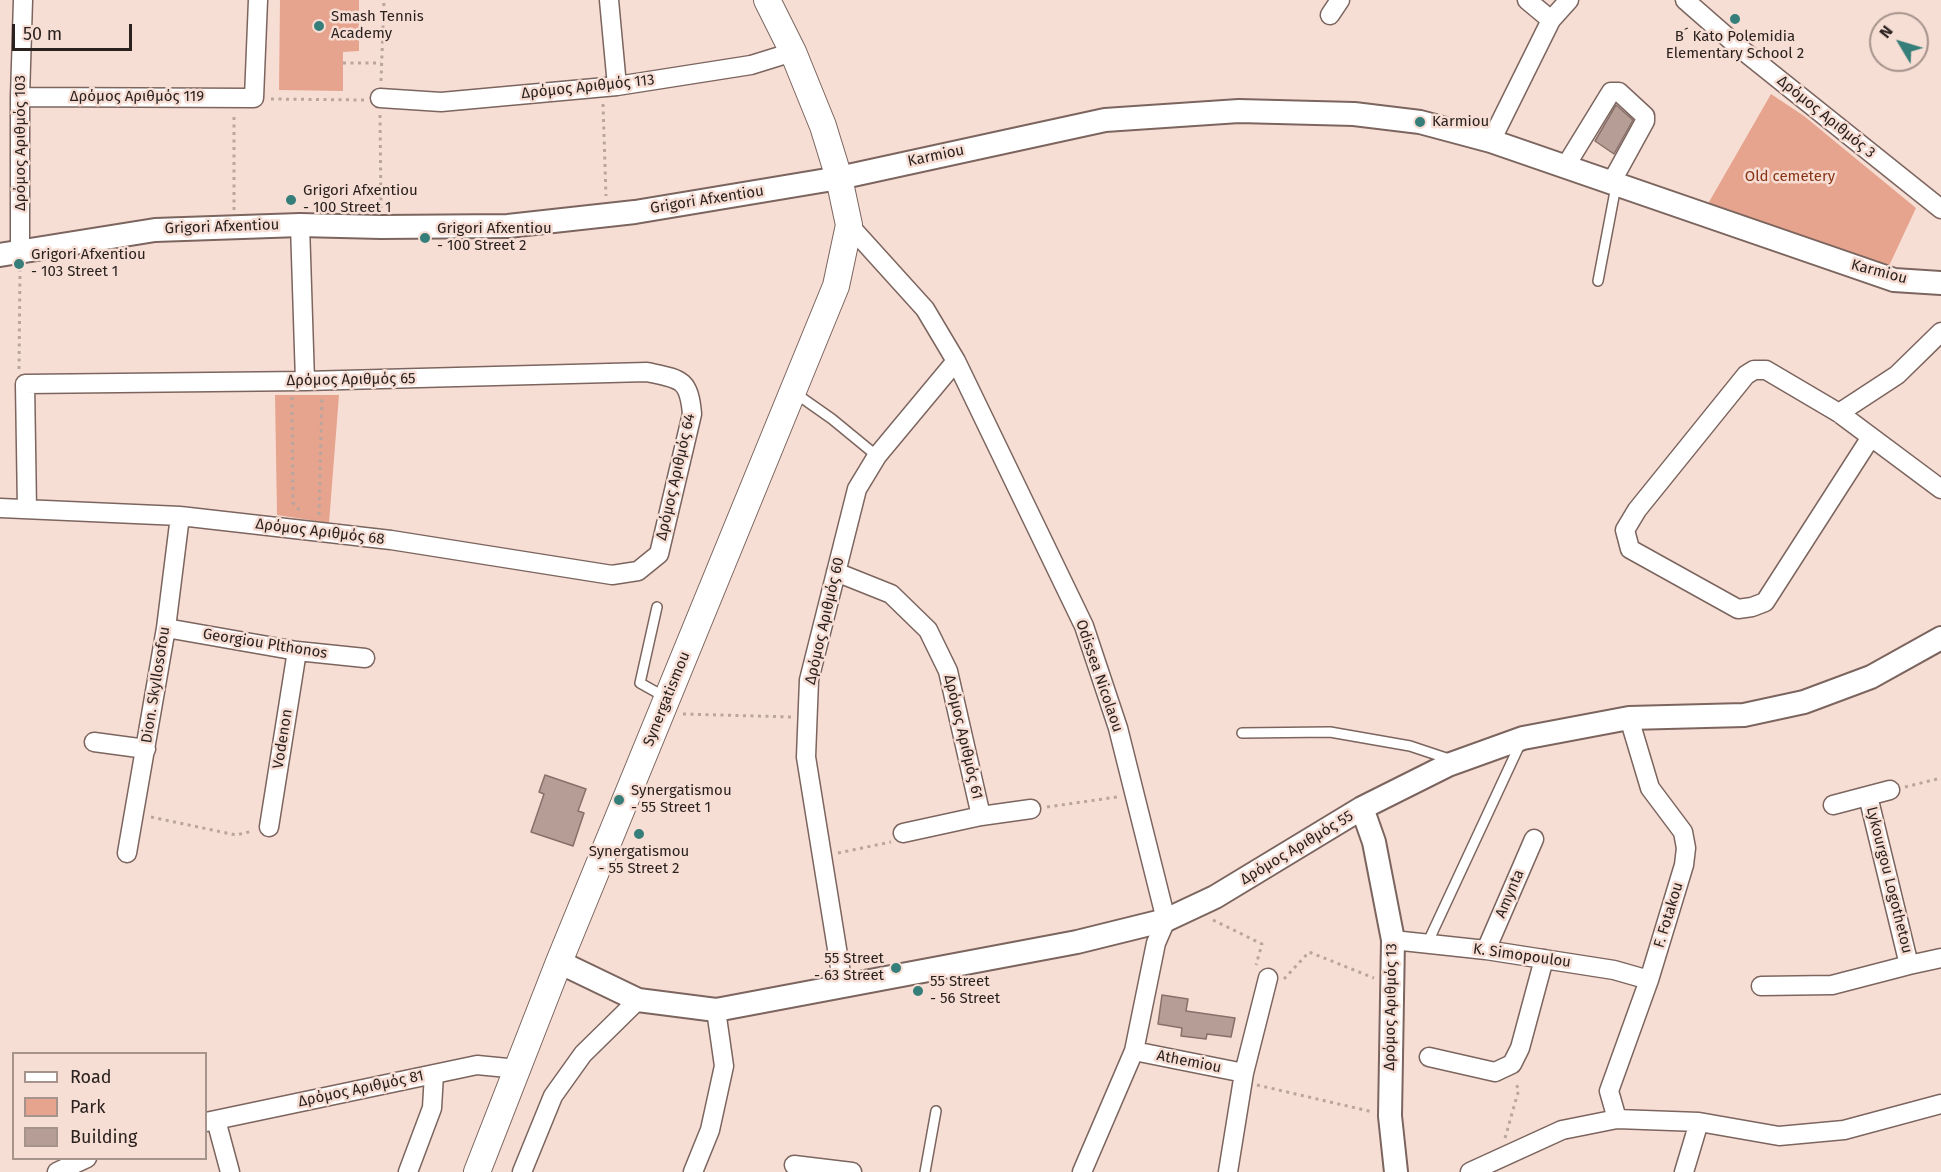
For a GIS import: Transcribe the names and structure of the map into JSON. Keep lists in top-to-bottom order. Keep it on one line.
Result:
{"streets":{"main road":["Synergatismou"],"street":["Δρόμος Αριθμός 113","Δρόμος Αριθμός 119","Δρόμος Αριθμός 3","Δρόμος Αριθμός 103","Karmiou","Grigori Afxentiou","Δρόμος Αριθμός 65","Δρόμος Αριθμός 64","Δρόμος Αριθμός 68","Δρόμος Αριθμός 60","Georgiou Plthonos","Odissea Nicolaou","Dion. Skyllosofou","Δρόμος Αριθμός 61","Vodenon","Δρόμος Αριθμός 55","Lykourgou Logothetou","Amynta","F. Fotakou","K. Simopoulou","Δρόμος Αριθμός 13","Athemiou","Δρόμος Αριθμός 81"]},"crossings":[["Δρόμος Αριθμός 119","Δρόμος Αριθμός 103"],["Δρόμος Αριθμός 103","Grigori Afxentiou"],["Karmiou","Grigori Afxentiou"],["Δρόμος Αριθμός 65","Δρόμος Αριθμός 64"],["Δρόμος Αριθμός 64","Δρόμος Αριθμός 68"],["Δρόμος Αριθμός 68","Dion. Skyllosofou"],["Δρόμος Αριθμός 60","Odissea Nicolaou"],["Δρόμος Αριθμός 60","Δρόμος Αριθμός 61"],["Δρόμος Αριθμός 60","Δρόμος Αριθμός 55"],["Georgiou Plthonos","Dion. Skyllosofou"],["Georgiou Plthonos","Vodenon"],["Odissea Nicolaou","Synergatismou"],["Odissea Nicolaou","Δρόμος Αριθμός 55"],["Synergatismou","Δρόμος Αριθμός 55"],["Synergatismou","Δρόμος Αριθμός 81"],["Δρόμος Αριθμός 55","F. Fotakou"],["Δρόμος Αριθμός 55","Δρόμος Αριθμός 13"],["Amynta","K. Simopoulou"],["F. Fotakou","K. Simopoulou"],["K. Simopoulou","Δρόμος Αριθμός 13"]],"parks":["Old cemetery"],"places":["B´ Kato Polemidia Elementary School 2","Smash Tennis Academy","Karmiou","Grigori Afxentiou - 100 Street 1","Grigori Afxentiou - 100 Street 2","Grigori Afxentiou - 103 Street 1","Synergatismou - 55 Street 1","Synergatismou - 55 Street 2","55 Street - 63 Street","55 Street - 56 Street"],"legend":["Road","Park","Building"],"scale_bar":"50 m","north":"top left"}
